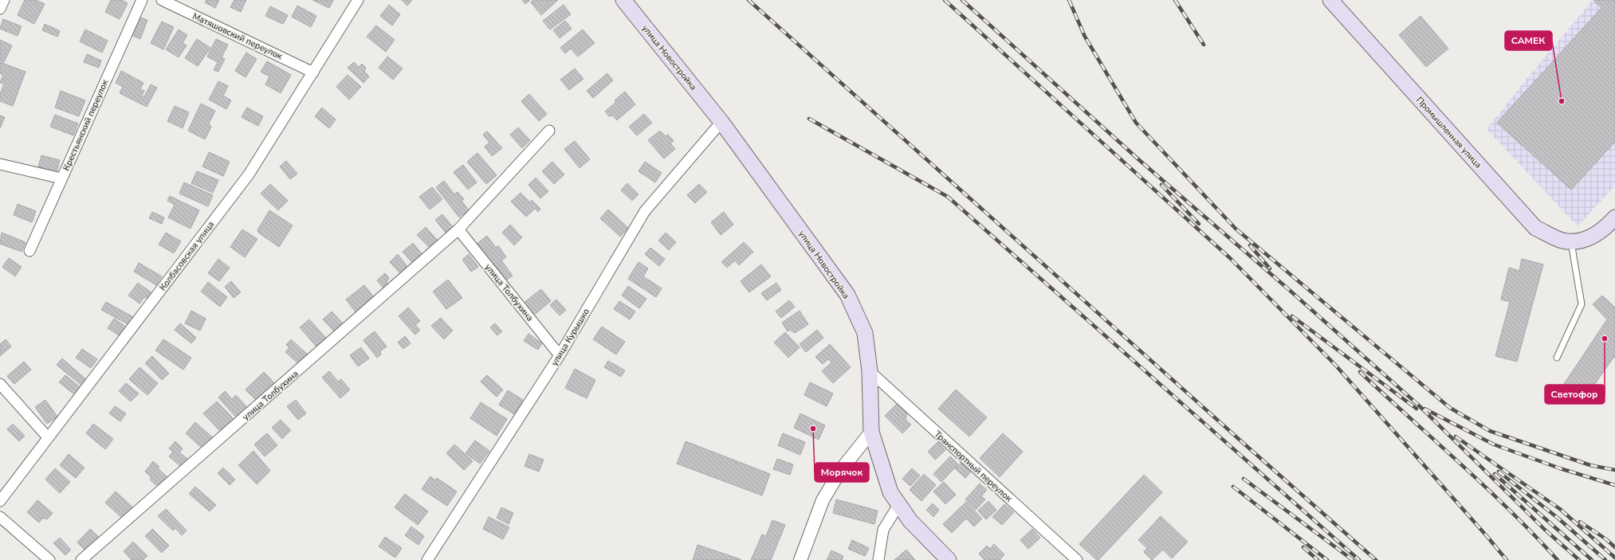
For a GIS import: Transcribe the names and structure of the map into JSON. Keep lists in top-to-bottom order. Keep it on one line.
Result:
{"streets":{"main road":["улица Новостройка","Промышленная улица"],"street":["Матяшовский переулок","Крестьянский переулок","Колбасовская улица","улица Толбухина","улица Курышко","Транспортный переулок"]},"crossings":[["Матяшовский переулок","Колбасовская улица"],["улица Новостройка","улица Курышко"],["улица Новостройка","Транспортный переулок"],["улица Толбухина","улица Курышко"]],"places":["САМЕК","Светофор","Морячок"]}
